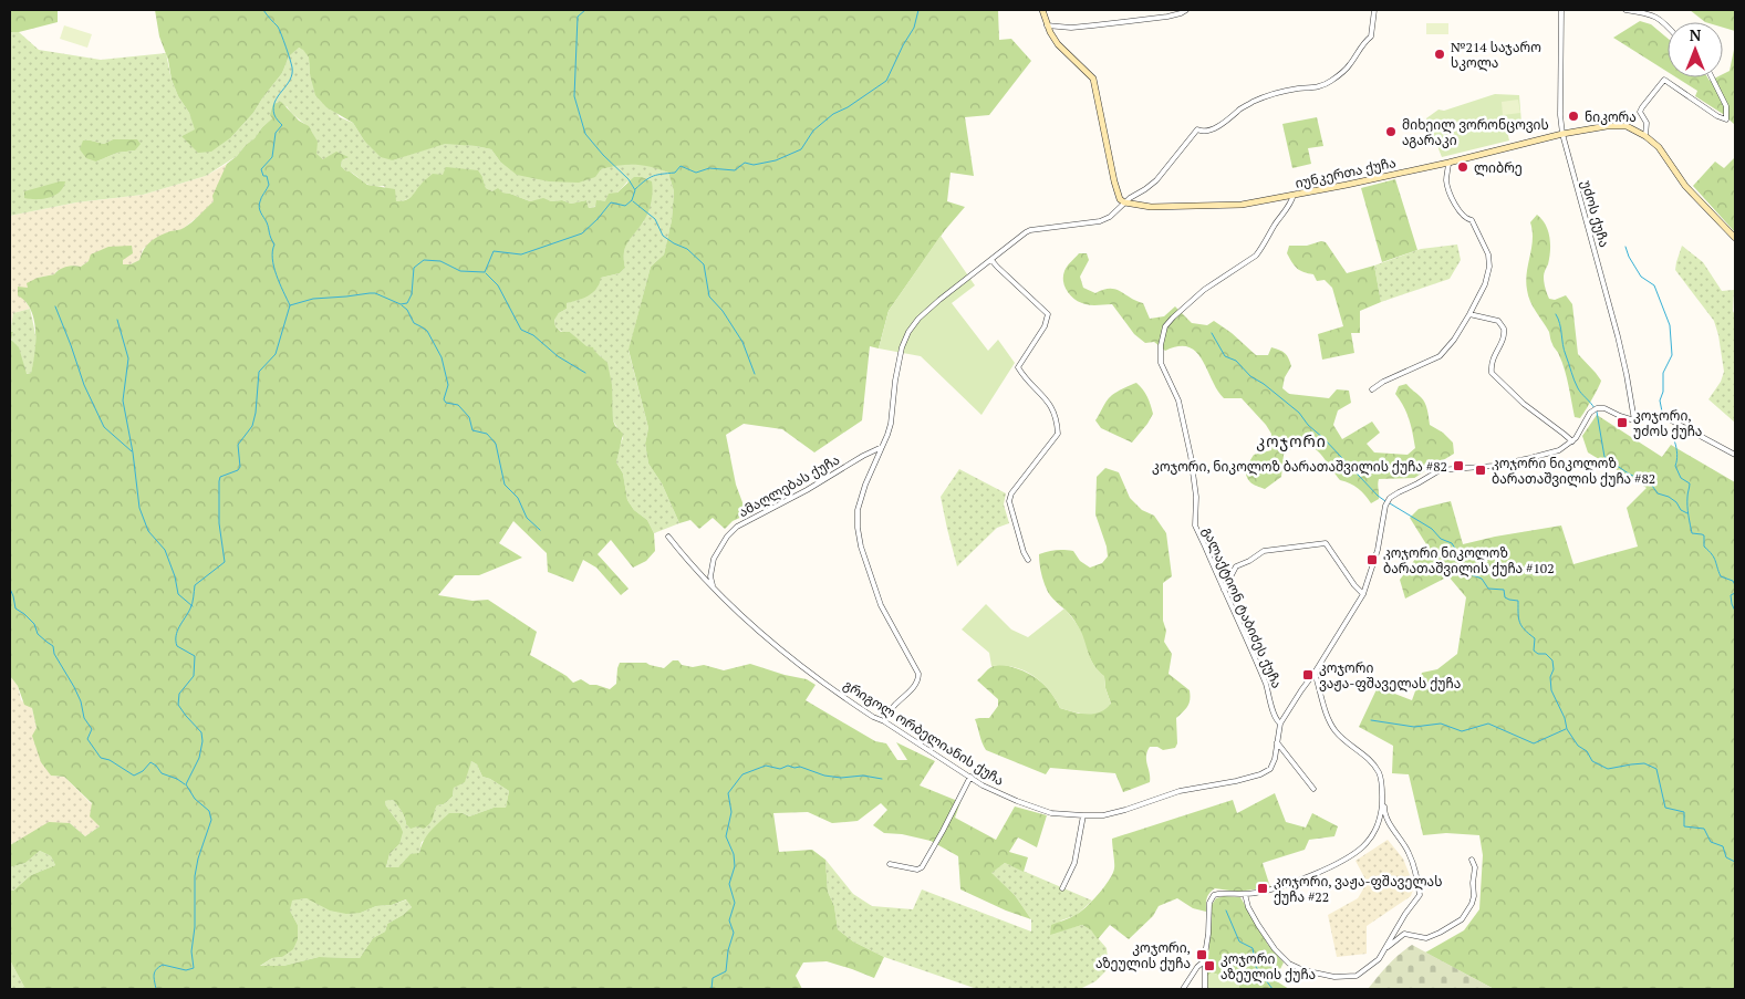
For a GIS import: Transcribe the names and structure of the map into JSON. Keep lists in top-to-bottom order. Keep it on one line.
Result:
{"streets":{"main road":["იუნკერთა ქუჩა"],"street":["უძოს ქუჩა","ამაღლებას ქუჩა","გალაქტიონ ტაბიძეს ქუჩა","გრიგოლ ორბელიანის ქუჩა"]},"crossings":[["იუნკერთა ქუჩა","უძოს ქუჩა"],["იუნკერთა ქუჩა","გალაქტიონ ტაბიძეს ქუჩა"],["ამაღლებას ქუჩა","გრიგოლ ორბელიანის ქუჩა"],["გალაქტიონ ტაბიძეს ქუჩა","გრიგოლ ორბელიანის ქუჩა"]],"districts":["კოჯორი"],"places":{"other":["№214 საჯარო სკოლა","ნიკორა","მიხეილ ვორონცოვის აგარაკი","ლიბრე"],"transit":["კოჯორი, უძოს ქუჩა","კოჯორი, ნიკოლოზ ბარათაშვილის ქუჩა #82","კოჯორი ნიკოლოზ ბარათაშვილის ქუჩა #82","კოჯორი ნიკოლოზ ბარათაშვილის ქუჩა #102","კოჯორი ვაჟა-ფშაველას ქუჩა","კოჯორი, ვაჟა-ფშაველას ქუჩა #22","კოჯორი, აზეულის ქუჩა","კოჯორი აზეულის ქუჩა"]},"north":"top"}
